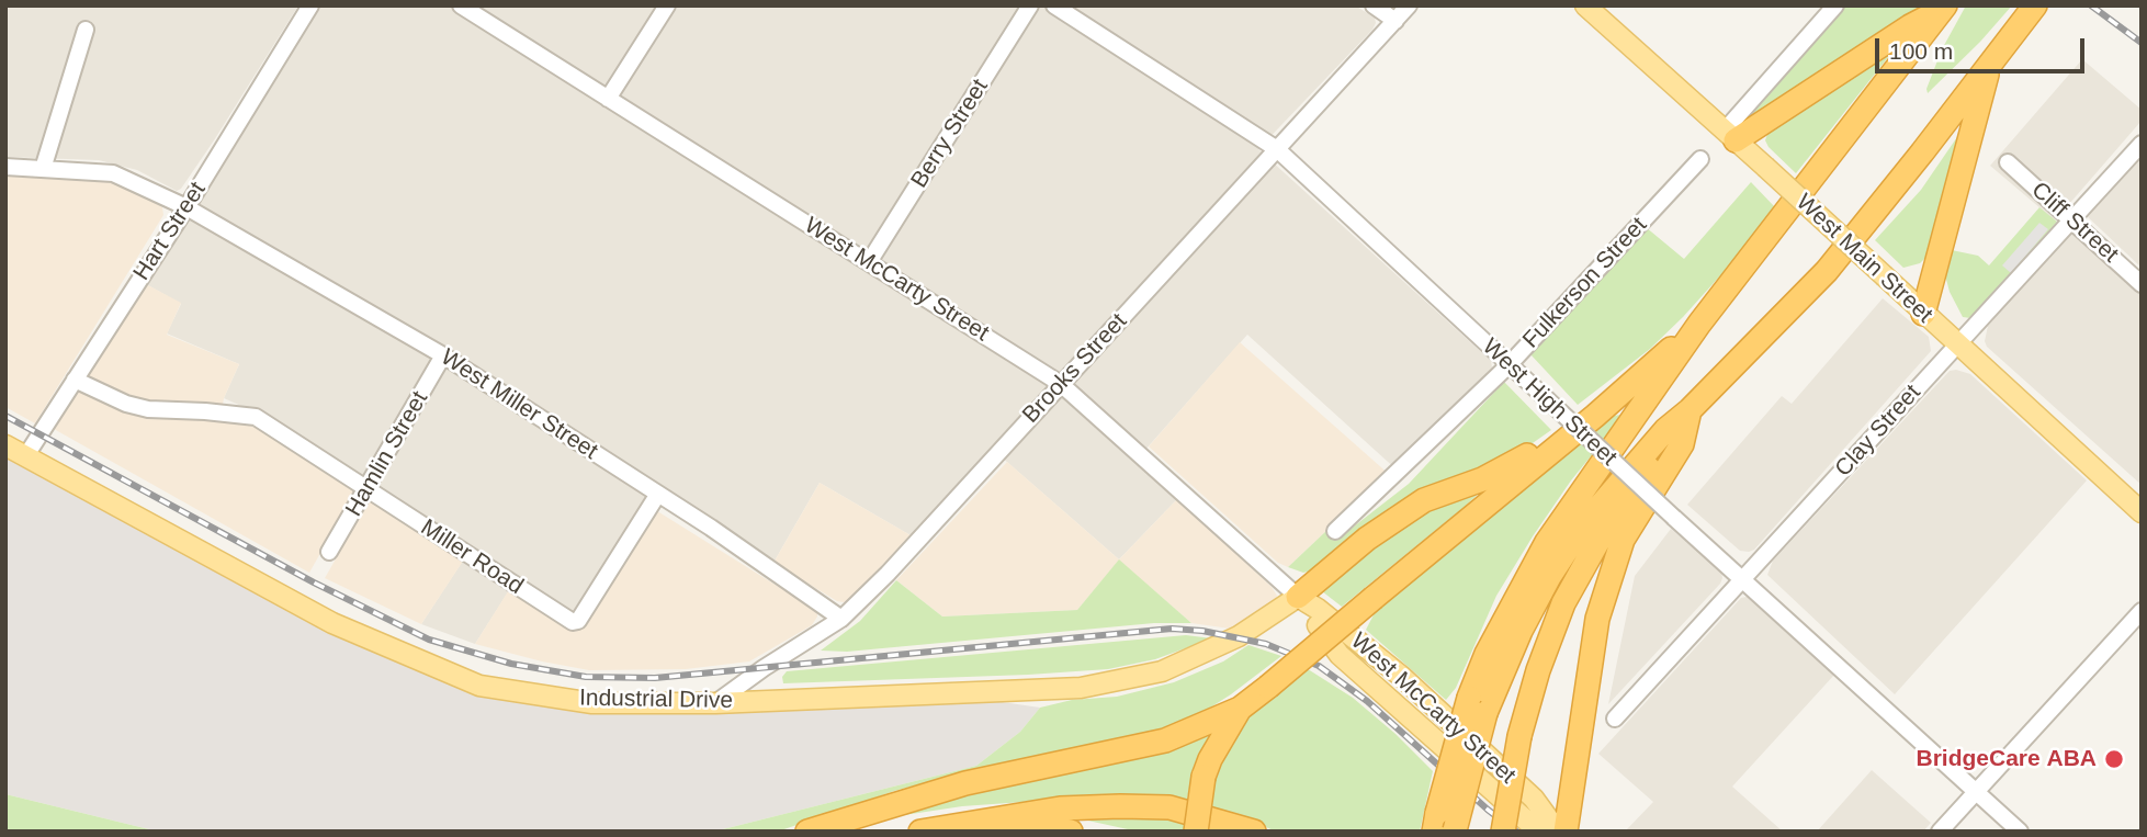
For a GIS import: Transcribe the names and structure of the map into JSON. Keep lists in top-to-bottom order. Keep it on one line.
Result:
{"streets":{"main road":["West Main Street","West McCarty Street","Industrial Drive"],"street":["Berry Street","Cliff Street","Hart Street","Fulkerson Street","Brooks Street","West High Street","West Miller Street","Clay Street","Hamlin Street","Miller Road"]},"crossings":[["Berry Street","West McCarty Street"],["Cliff Street","Clay Street"],["Hart Street","West Miller Street"],["Hart Street","Industrial Drive"],["West Main Street","Clay Street"],["West McCarty Street","Brooks Street"],["West McCarty Street","Industrial Drive"],["Fulkerson Street","West High Street"],["Brooks Street","West High Street"],["Brooks Street","West Miller Street"],["Brooks Street","Industrial Drive"],["West High Street","Clay Street"],["West Miller Street","Hamlin Street"],["West Miller Street","Miller Road"],["Hamlin Street","Miller Road"]],"places":["BridgeCare ABA"],"scale_bar":"100 m"}
